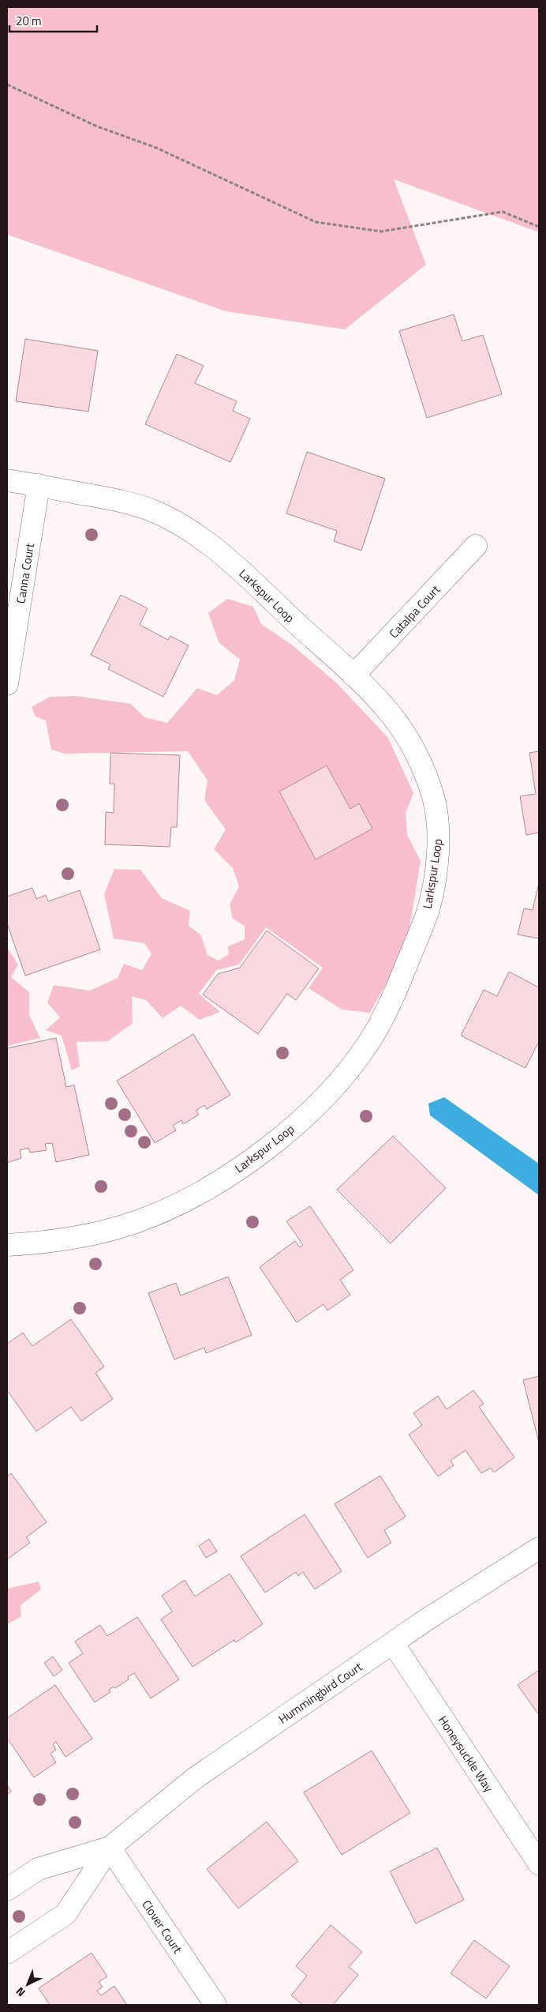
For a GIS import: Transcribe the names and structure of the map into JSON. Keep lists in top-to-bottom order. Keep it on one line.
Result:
{"streets":{"street":["Canna Court","Larkspur Loop","Catalpa Court","Hummingbird Court","Honeysuckle Way","Clover Court"]},"crossings":[["Canna Court","Larkspur Loop"],["Larkspur Loop","Catalpa Court"],["Hummingbird Court","Honeysuckle Way"],["Hummingbird Court","Clover Court"]],"scale_bar":"20 m","north":"bottom left"}
